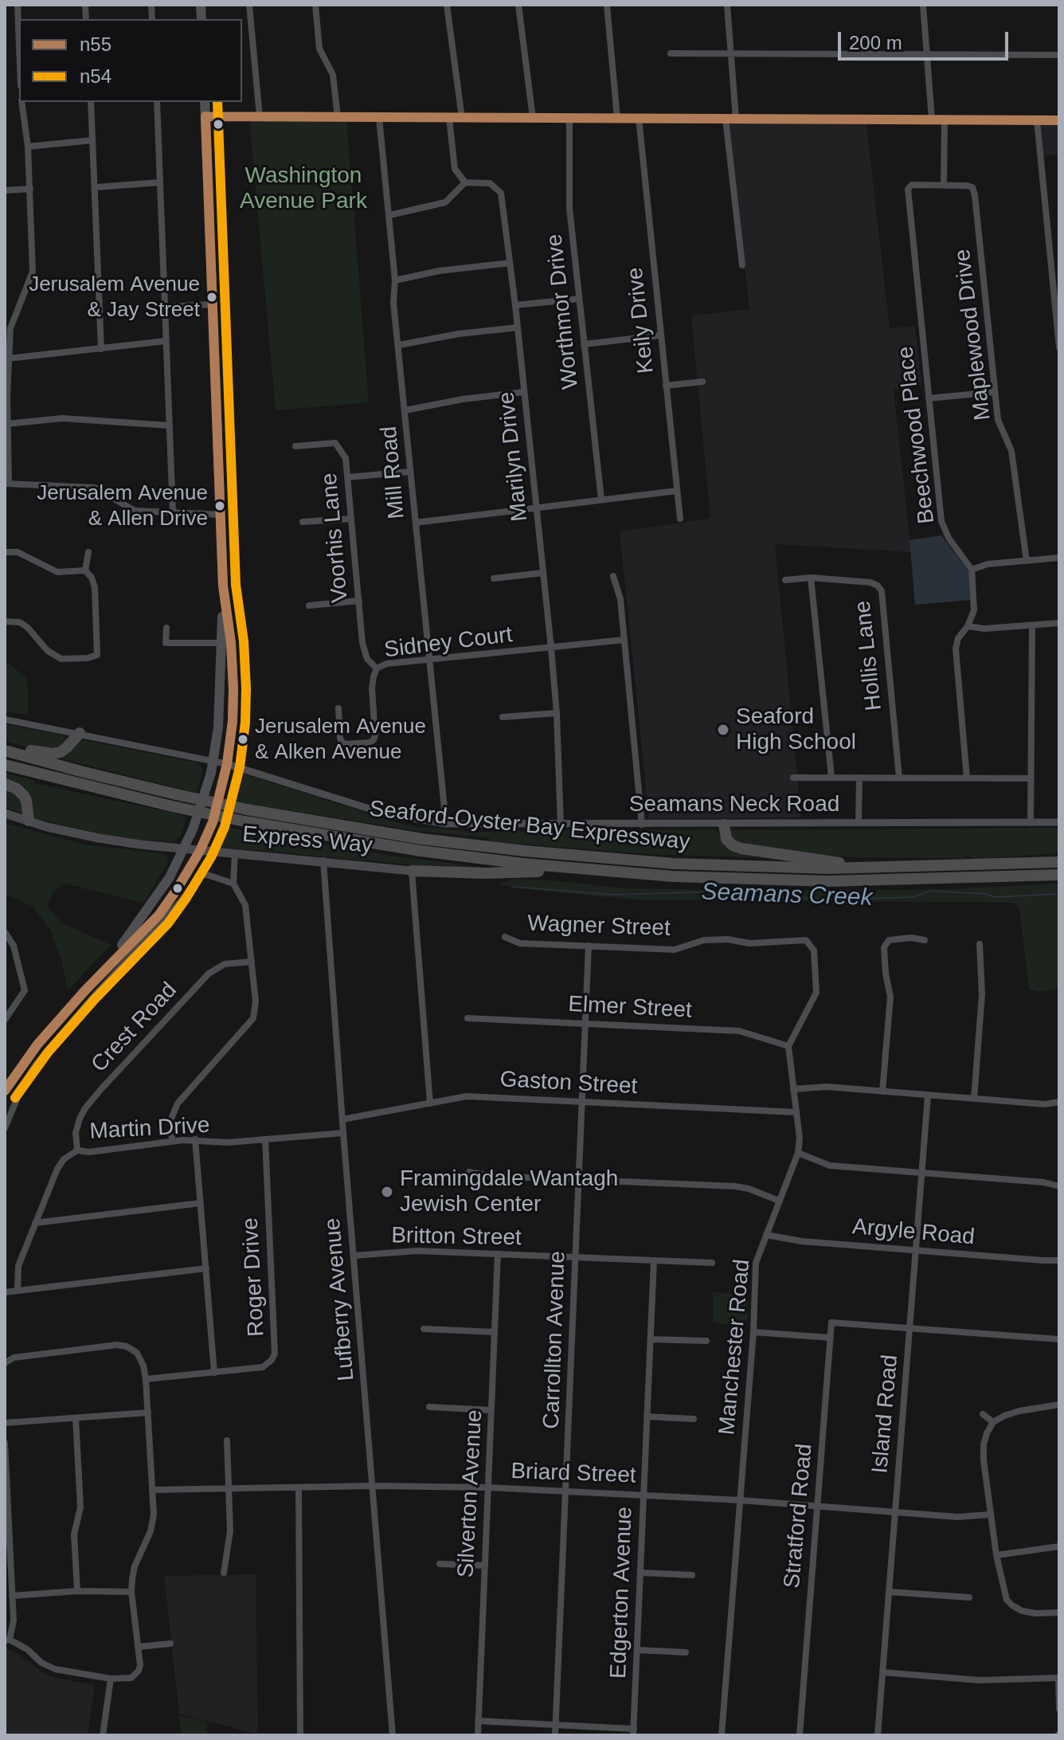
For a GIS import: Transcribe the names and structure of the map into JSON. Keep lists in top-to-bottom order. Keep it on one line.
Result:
{"streets":{"highway":["Seaford-Oyster Bay Expressway"],"main road":["Express Way"],"street":["Worthmor Drive","Keily Drive","Maplewood Drive","Beechwood Place","Marilyn Drive","Mill Road","Voorhis Lane","Sidney Court","Hollis Lane","Seamans Neck Road","Wagner Street","Elmer Street","Crest Road","Gaston Street","Martin Drive","Argyle Road","Britton Street","Roger Drive","Lufberry Avenue","Carrollton Avenue","Manchester Road","Island Road","Briard Street","Silverton Avenue","Stratford Road","Edgerton Avenue"]},"crossings":[["Maplewood Drive","Beechwood Place"],["Marilyn Drive","Sidney Court"],["Marilyn Drive","Seamans Neck Road"],["Mill Road","Sidney Court"],["Mill Road","Seamans Neck Road"],["Voorhis Lane","Sidney Court"],["Express Way","Lufberry Avenue"],["Wagner Street","Elmer Street"],["Wagner Street","Carrollton Avenue"],["Wagner Street","Manchester Road"],["Elmer Street","Carrollton Avenue"],["Elmer Street","Manchester Road"],["Crest Road","Martin Drive"],["Gaston Street","Lufberry Avenue"],["Gaston Street","Carrollton Avenue"],["Gaston Street","Manchester Road"],["Martin Drive","Roger Drive"],["Martin Drive","Lufberry Avenue"],["Argyle Road","Manchester Road"],["Argyle Road","Island Road"],["Britton Street","Lufberry Avenue"],["Britton Street","Carrollton Avenue"],["Britton Street","Silverton Avenue"],["Britton Street","Edgerton Avenue"],["Lufberry Avenue","Briard Street"],["Carrollton Avenue","Briard Street"],["Manchester Road","Briard Street"],["Island Road","Briard Street"],["Briard Street","Silverton Avenue"],["Briard Street","Stratford Road"],["Briard Street","Edgerton Avenue"]],"water":["Seamans Creek"],"parks":["Washington Avenue Park"],"places":["Jerusalem Avenue & Jay Street","Jerusalem Avenue & Allen Drive","Seaford High School","Jerusalem Avenue & Alken Avenue","Framingdale Wantagh Jewish Center"],"lines":["transit line n54","transit line n55"],"legend":["n55","n54"],"scale_bar":"200 m"}
